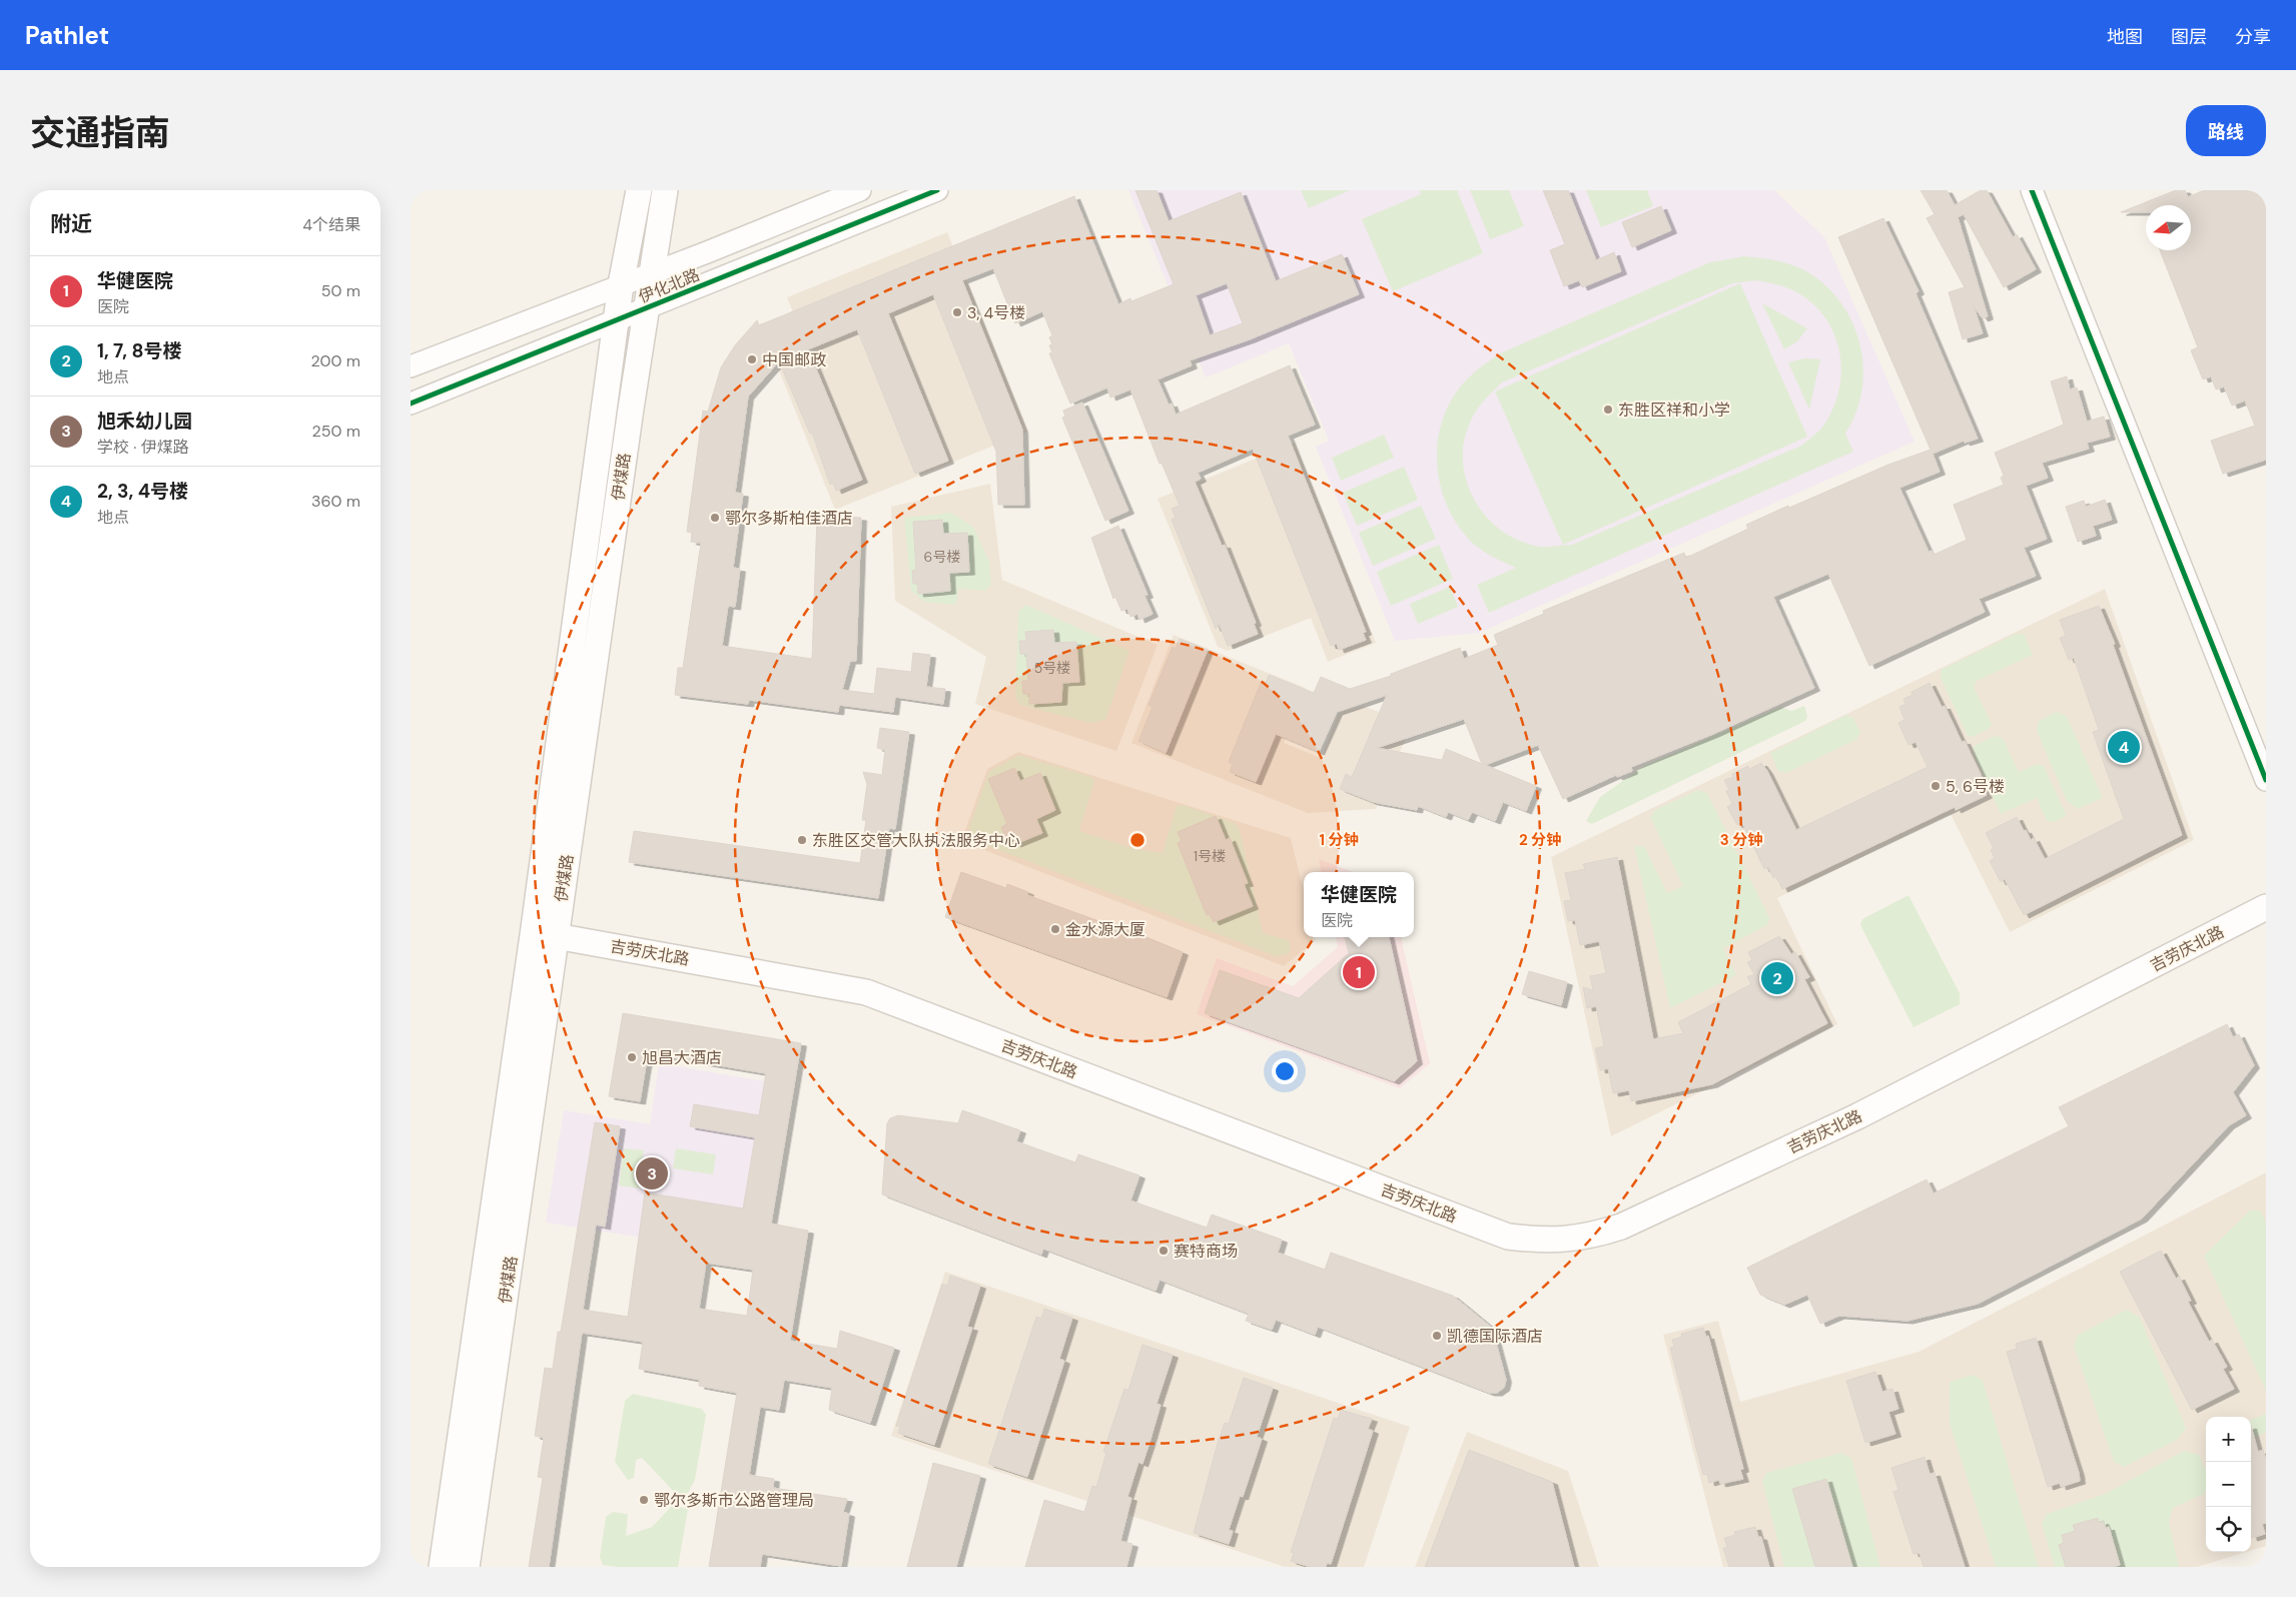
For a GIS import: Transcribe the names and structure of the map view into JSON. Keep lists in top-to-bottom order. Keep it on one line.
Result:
{"streets":{"main road":["伊煤路","吉劳庆北路"],"street":["伊化北路"]},"crossings":[["伊化北路","伊煤路"],["伊煤路","吉劳庆北路"]],"places":["3, 4号楼","中国邮政","东胜区祥和小学","鄂尔多斯柏佳酒店","5, 6号楼","东胜区交管大队执法服务中心","金水源大厦","旭昌大酒店","赛特商场","凯德国际酒店","鄂尔多斯市公路管理局"],"house_numbers":["6号楼","5号楼","1号楼"],"north":"left","page":{"header":"Pathlet","nav":["地图","图层","分享"],"title":"交通指南","buttons":"路线","heading":["附近","4个结果"],"list":[{"mark":"1","name":"华健医院","note":"医院","value":"50 m"},{"mark":"2","name":"1, 7, 8号楼","note":"地点","value":"200 m"},{"mark":"3","name":"旭禾幼儿园","note":"学校 · 伊煤路","value":"250 m"},{"mark":"4","name":"2, 3, 4号楼","note":"地点","value":"360 m"}],"pins":["4","1","2","3"],"popup":["华健医院","医院"],"map_buttons":["+","−"]},"rings":["1 分钟","2 分钟","3 分钟"]}
